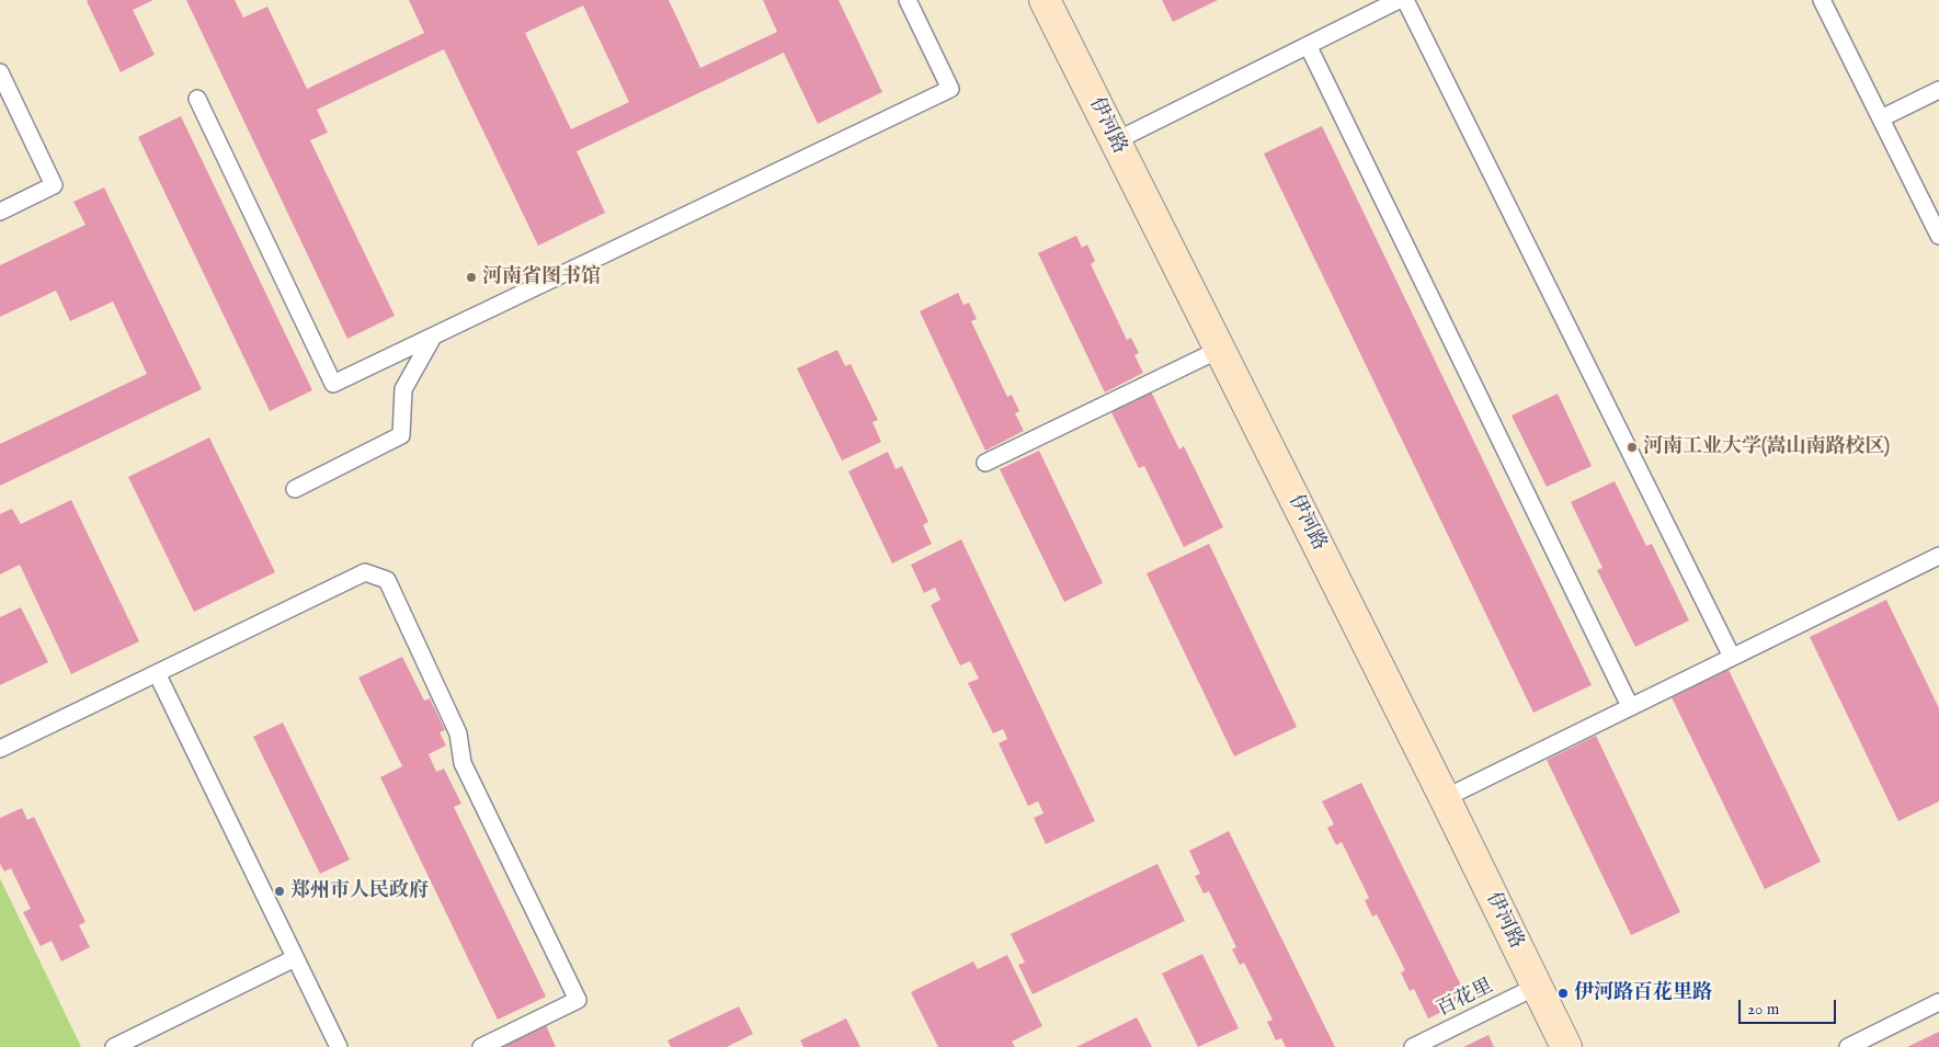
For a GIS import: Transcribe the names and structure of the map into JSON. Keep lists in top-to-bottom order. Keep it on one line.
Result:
{"streets":{"street":["伊河路"],"lane":["百花里"]},"crossings":[["伊河路","百花里"]],"places":["河南省图书馆","河南工业大学(嵩山南路校区)","郑州市人民政府","伊河路百花里路"],"scale_bar":"20 m"}
